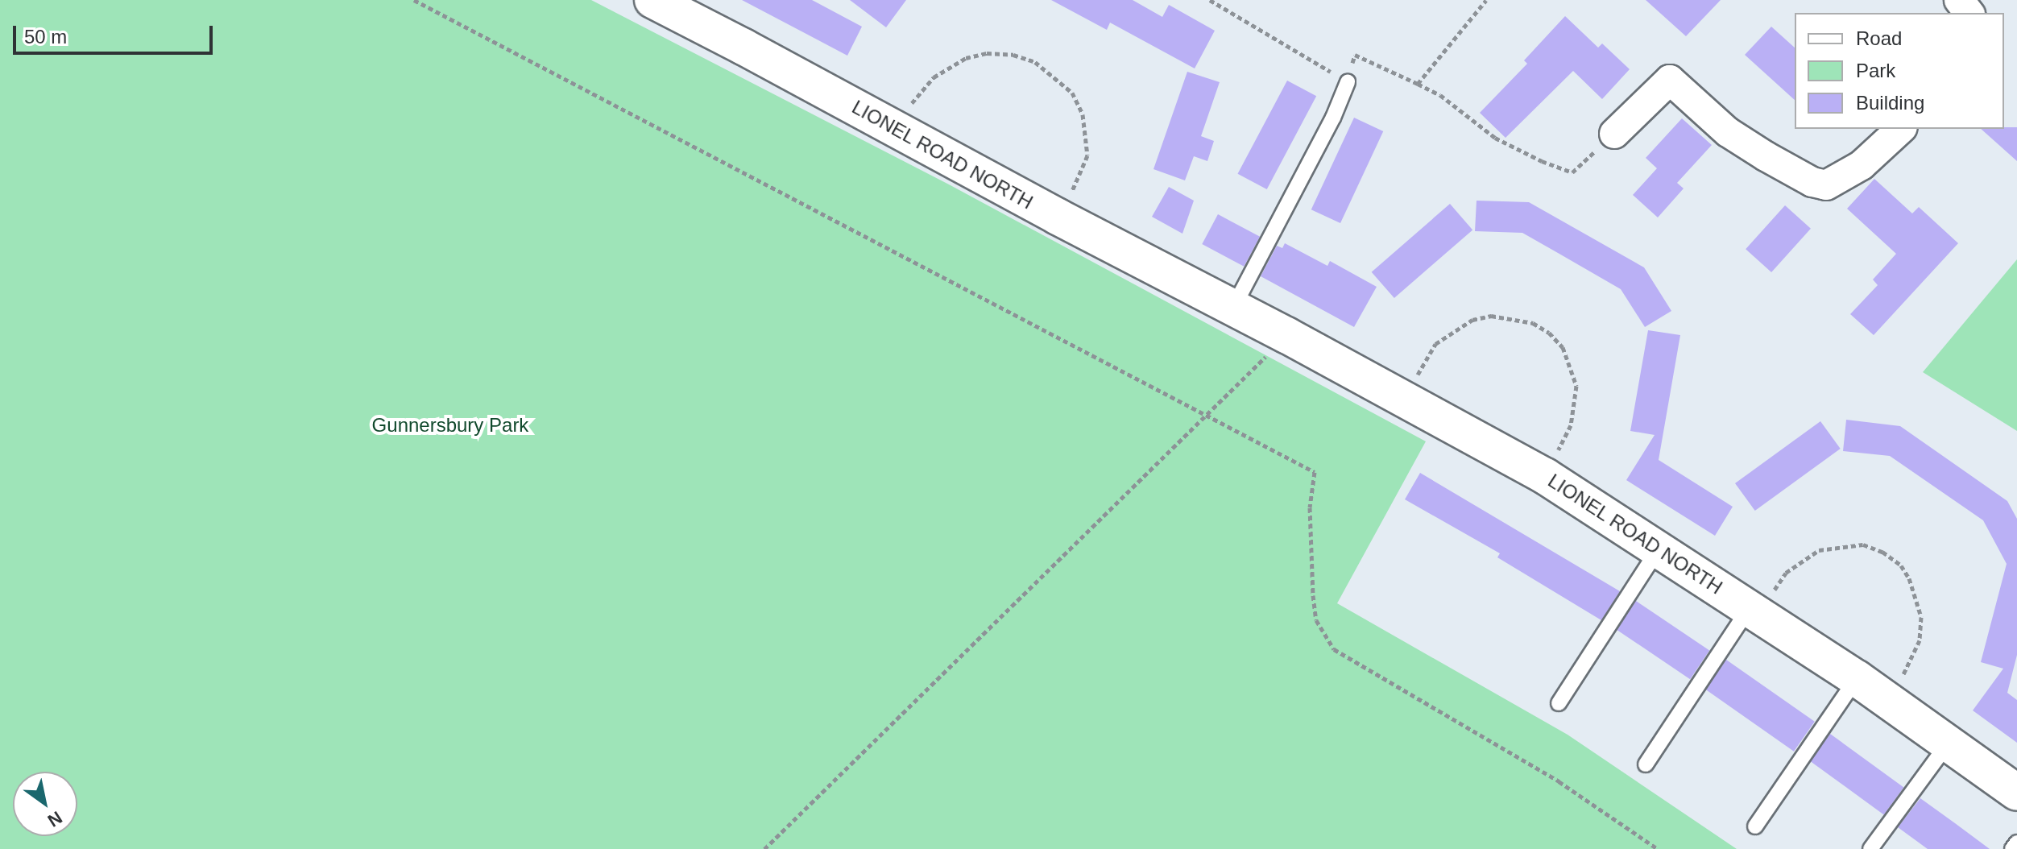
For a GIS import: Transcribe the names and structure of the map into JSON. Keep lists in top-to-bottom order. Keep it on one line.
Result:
{"streets":{"street":["LIONEL ROAD NORTH"]},"parks":["Gunnersbury Park"],"legend":["Road","Park","Building"],"scale_bar":"50 m","north":"bottom right"}
